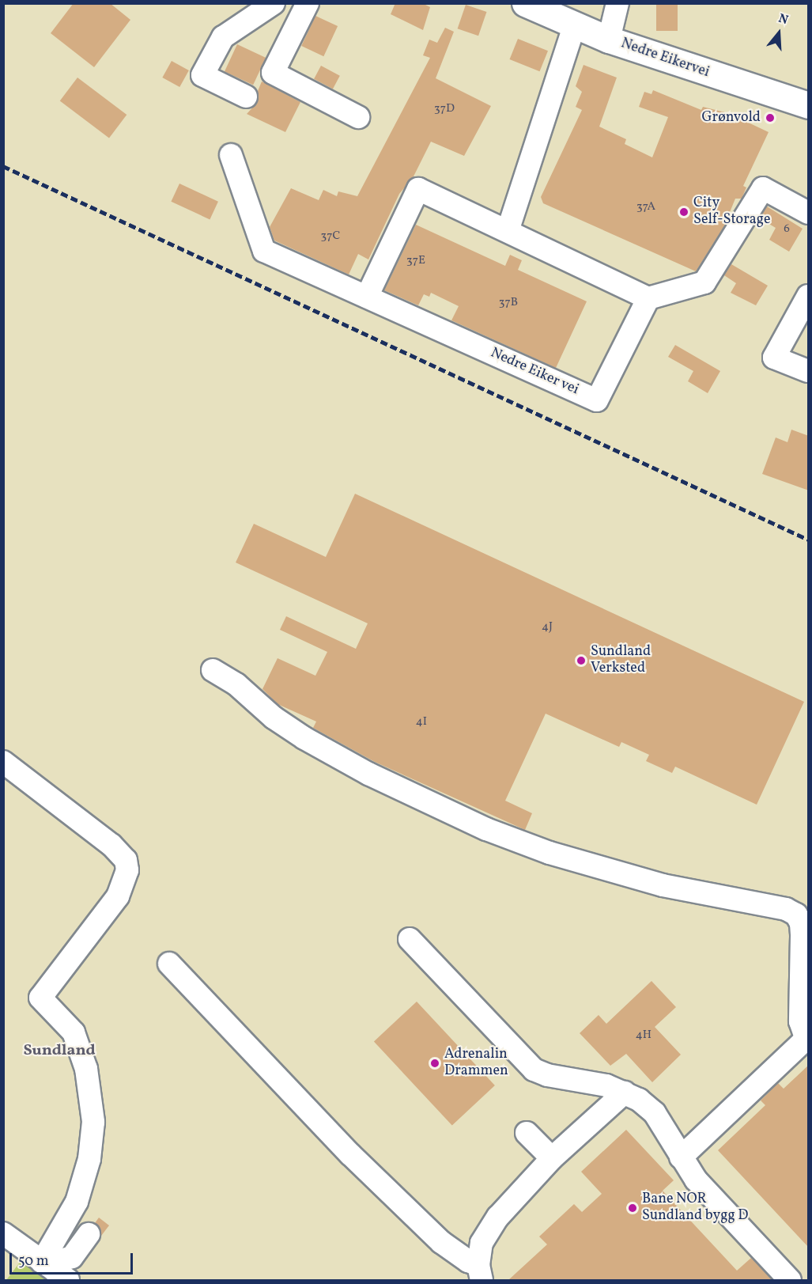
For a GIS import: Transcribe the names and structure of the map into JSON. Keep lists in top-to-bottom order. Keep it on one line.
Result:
{"streets":{"main road":["Nedre Eikervei"],"street":["Nedre Eiker vei"]},"districts":["Sundland"],"places":["Grønvold","City Self-Storage","Sundland Verksted","Adrenalin Drammen","Bane NOR Sundland bygg D"],"house_numbers":["37D","37A","6","37C","37E","37B","4J","4I","4H"],"scale_bar":"50 m","north":"top"}
